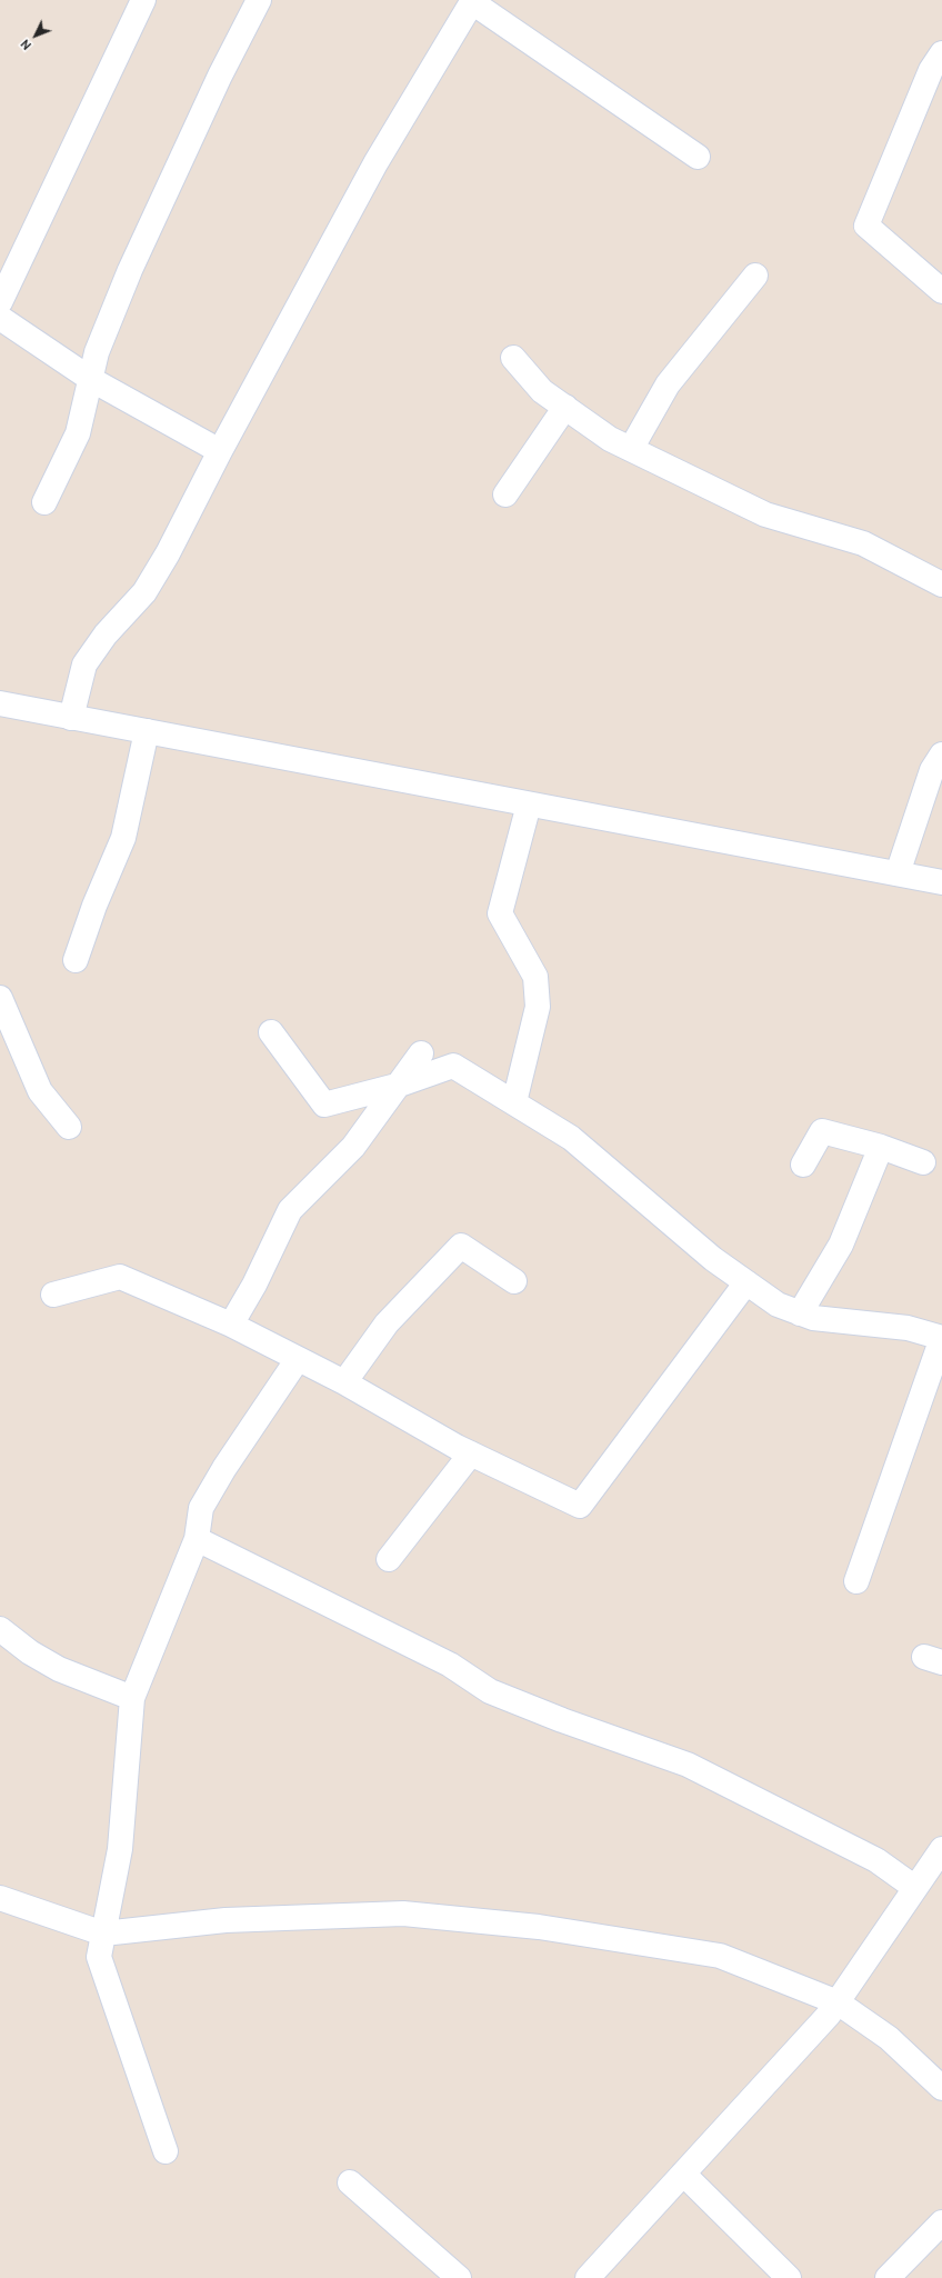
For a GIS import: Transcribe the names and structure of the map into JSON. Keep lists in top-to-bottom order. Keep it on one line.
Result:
{"north":"bottom left"}
